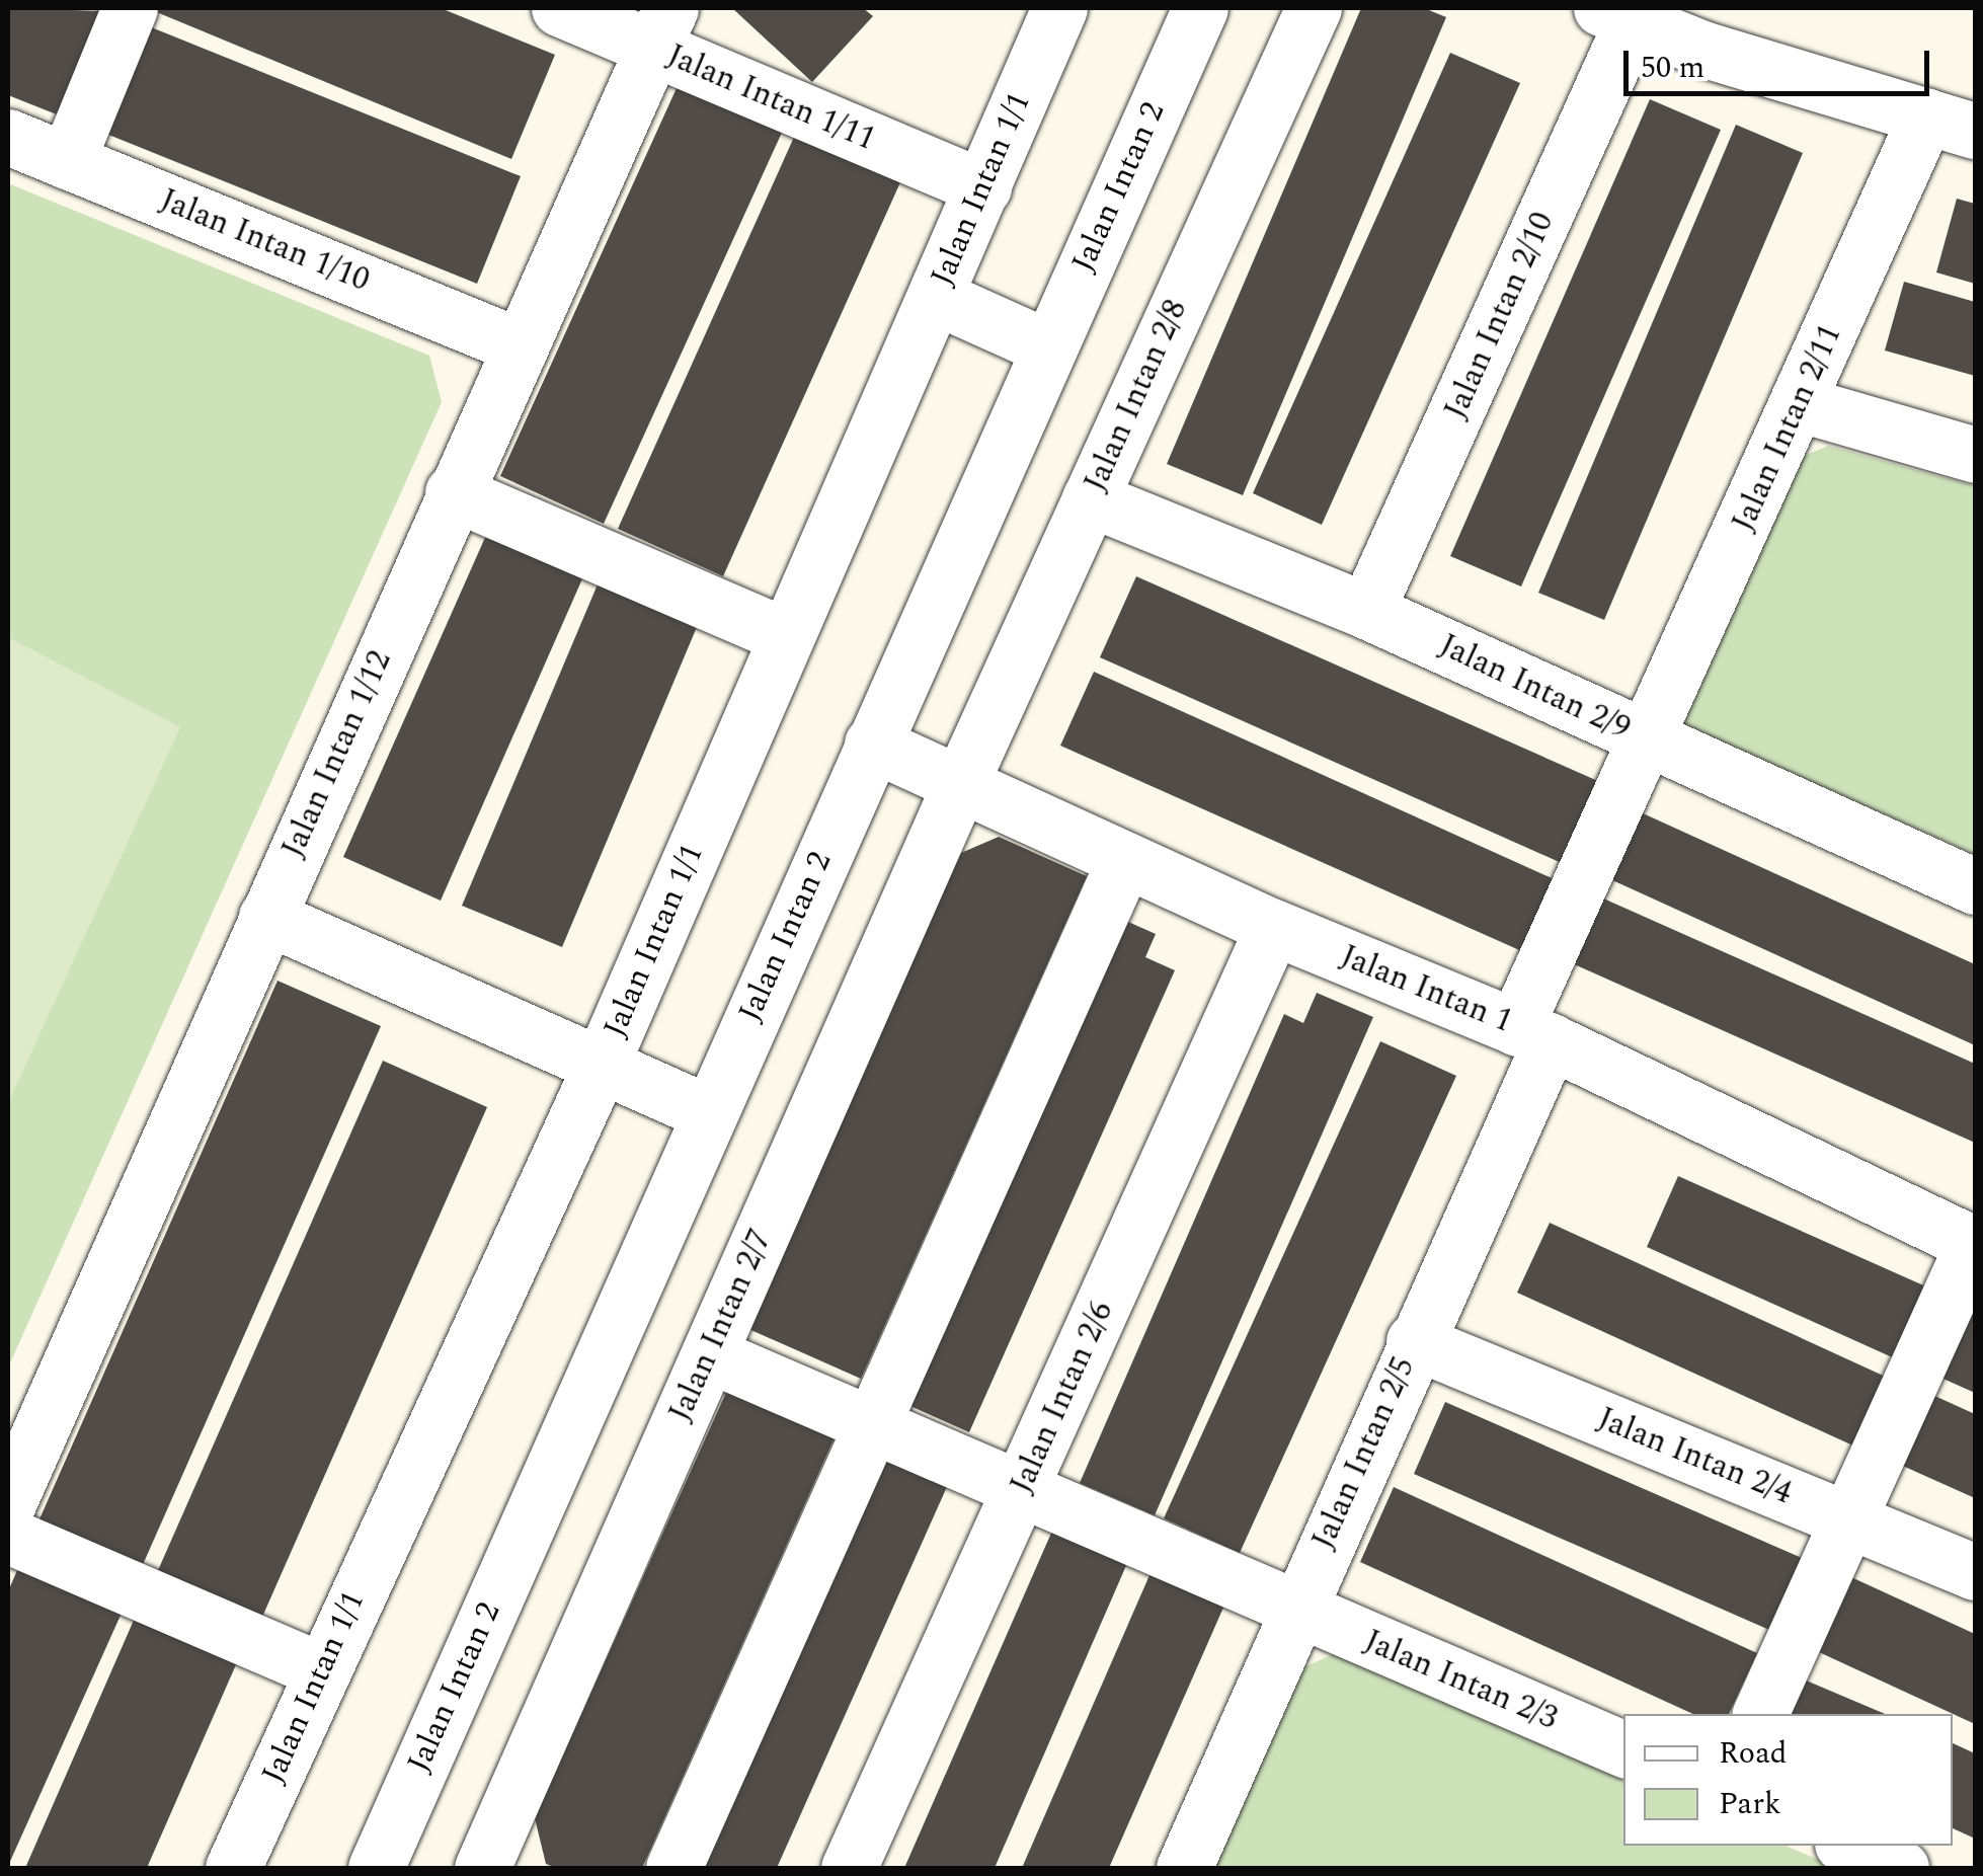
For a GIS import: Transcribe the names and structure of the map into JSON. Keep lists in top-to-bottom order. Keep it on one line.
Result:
{"streets":{"street":["Jalan Intan 1/11","Jalan Intan 2","Jalan Intan 1/1","Jalan Intan 1/10","Jalan Intan 2/10","Jalan Intan 2/8","Jalan Intan 2/11","Jalan Intan 2/9","Jalan Intan 1/12","Jalan Intan 1","Jalan Intan 2/7","Jalan Intan 2/6","Jalan Intan 2/5","Jalan Intan 2/4","Jalan Intan 2/3"]},"crossings":[["Jalan Intan 1/11","Jalan Intan 1/1"],["Jalan Intan 1/11","Jalan Intan 1/12"],["Jalan Intan 2","Jalan Intan 1"],["Jalan Intan 1/10","Jalan Intan 1/12"],["Jalan Intan 2/10","Jalan Intan 2/9"],["Jalan Intan 2/8","Jalan Intan 2/9"],["Jalan Intan 2/8","Jalan Intan 1"],["Jalan Intan 2/8","Jalan Intan 2/7"],["Jalan Intan 2/11","Jalan Intan 2/9"],["Jalan Intan 2/11","Jalan Intan 1"],["Jalan Intan 2/11","Jalan Intan 2/5"],["Jalan Intan 1","Jalan Intan 2/7"],["Jalan Intan 1","Jalan Intan 2/6"],["Jalan Intan 1","Jalan Intan 2/5"],["Jalan Intan 2/7","Jalan Intan 2/3"],["Jalan Intan 2/6","Jalan Intan 2/3"],["Jalan Intan 2/5","Jalan Intan 2/4"],["Jalan Intan 2/5","Jalan Intan 2/3"]],"legend":["Road","Park"],"scale_bar":"50 m"}
